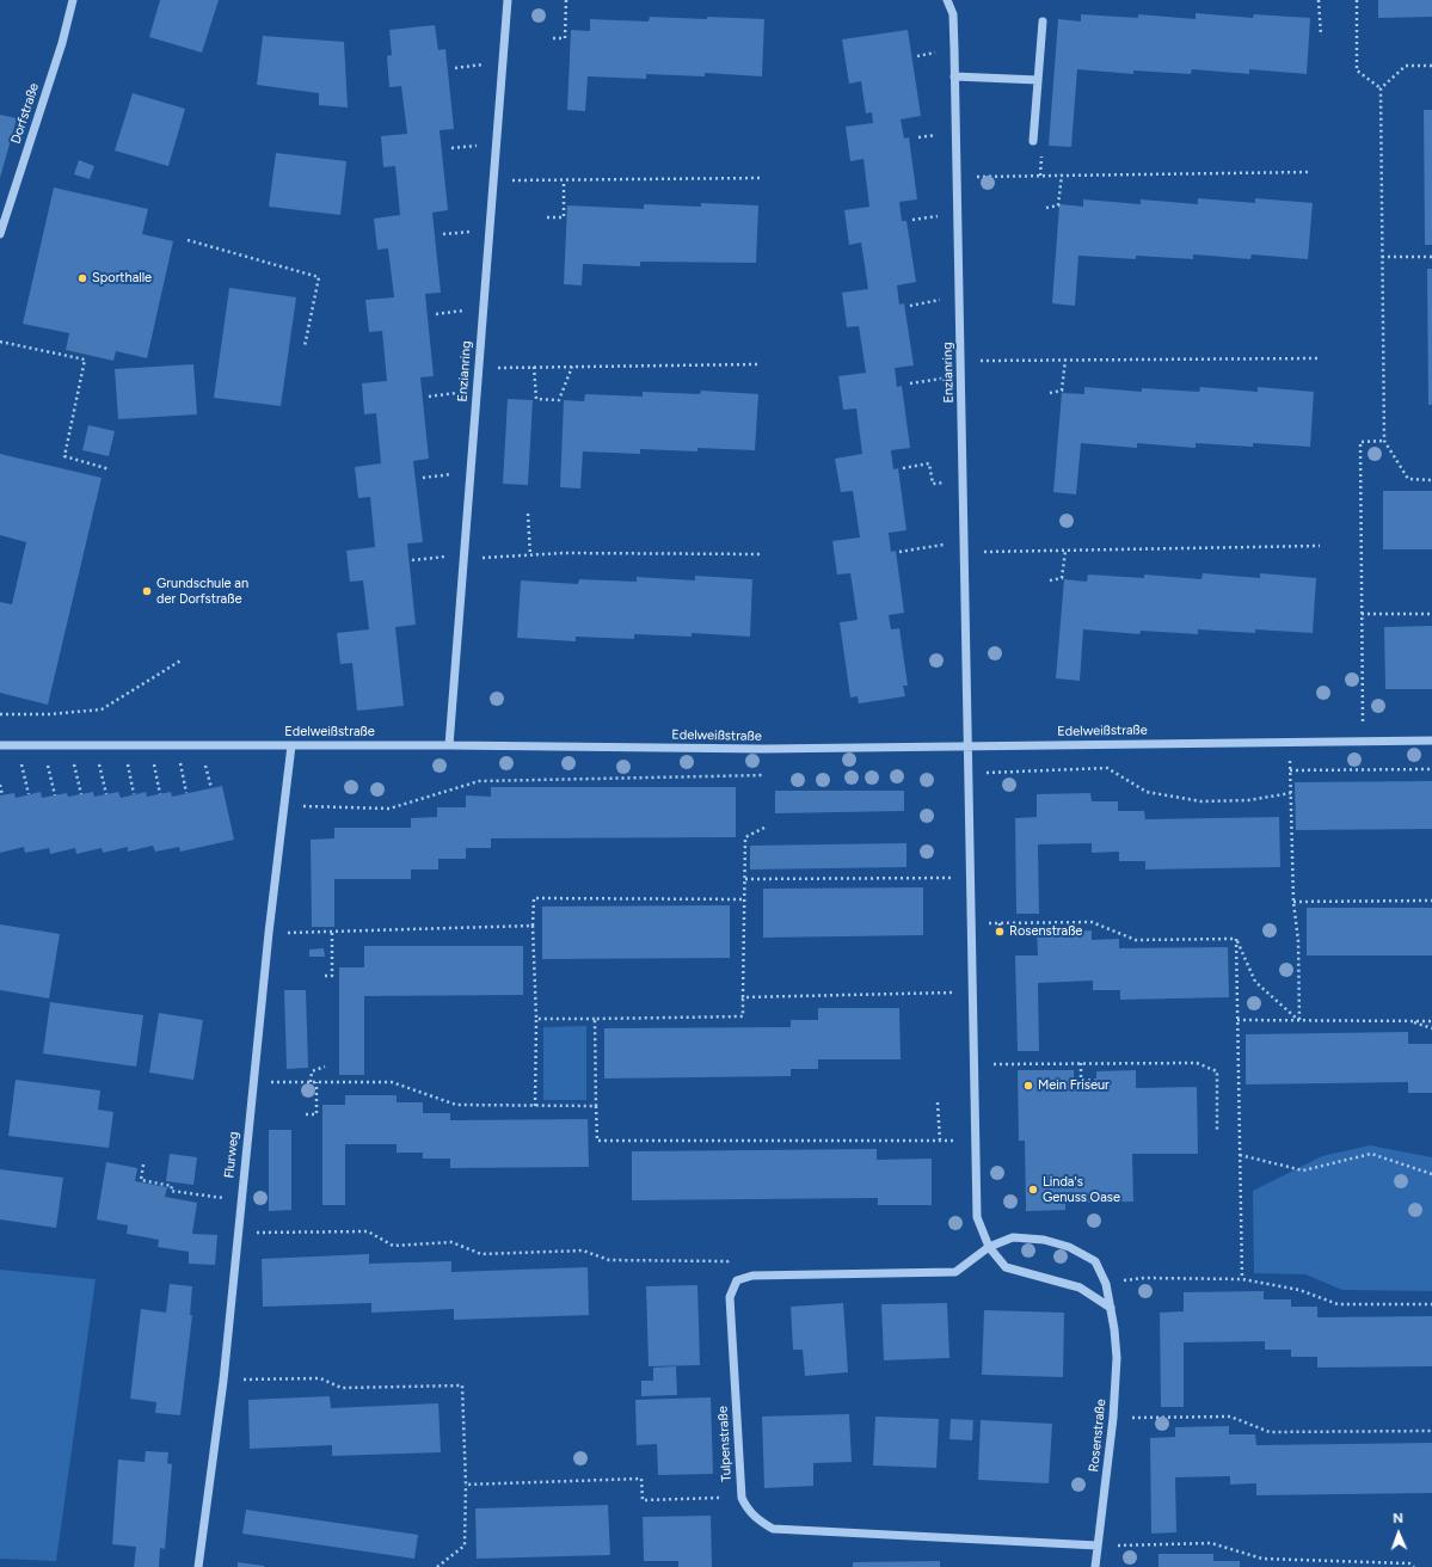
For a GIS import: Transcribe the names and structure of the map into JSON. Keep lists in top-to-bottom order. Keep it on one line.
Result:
{"streets":{"street":["Dorfstraße","Enzianring","Edelweißstraße","Flurweg","Rosenstraße","Tulpenstraße"]},"crossings":[["Enzianring","Edelweißstraße"],["Edelweißstraße","Flurweg"],["Rosenstraße","Tulpenstraße"]],"places":["Sporthalle","Grundschule an der Dorfstraße","Rosenstraße","Mein Friseur","Linda's Genuss Oase"],"north":"top"}
